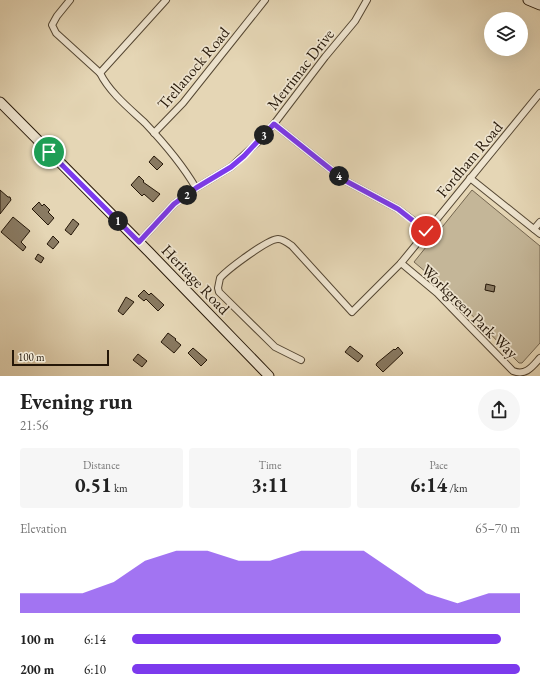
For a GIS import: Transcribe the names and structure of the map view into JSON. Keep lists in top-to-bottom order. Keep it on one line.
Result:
{"streets":{"street":["Trellanock Road","Merrimac Drive","Fordham Road","Heritage Road","Workgreen Park Way"]},"crossings":[["Merrimac Drive","Heritage Road"],["Fordham Road","Workgreen Park Way"]],"scale_bar":"100 m","page":{"pins":["3","4","2","1"],"scale":"100 m","heading":["Evening run","21:56"],"stats":[["Distance","0.51 km"],["Time","3:11"],["Pace","6:14 /km"]],"chart":["Elevation","65–70 m"],"list":[{"name":"100 m","note":"6:14"},{"name":"200 m","note":"6:10"}]}}
